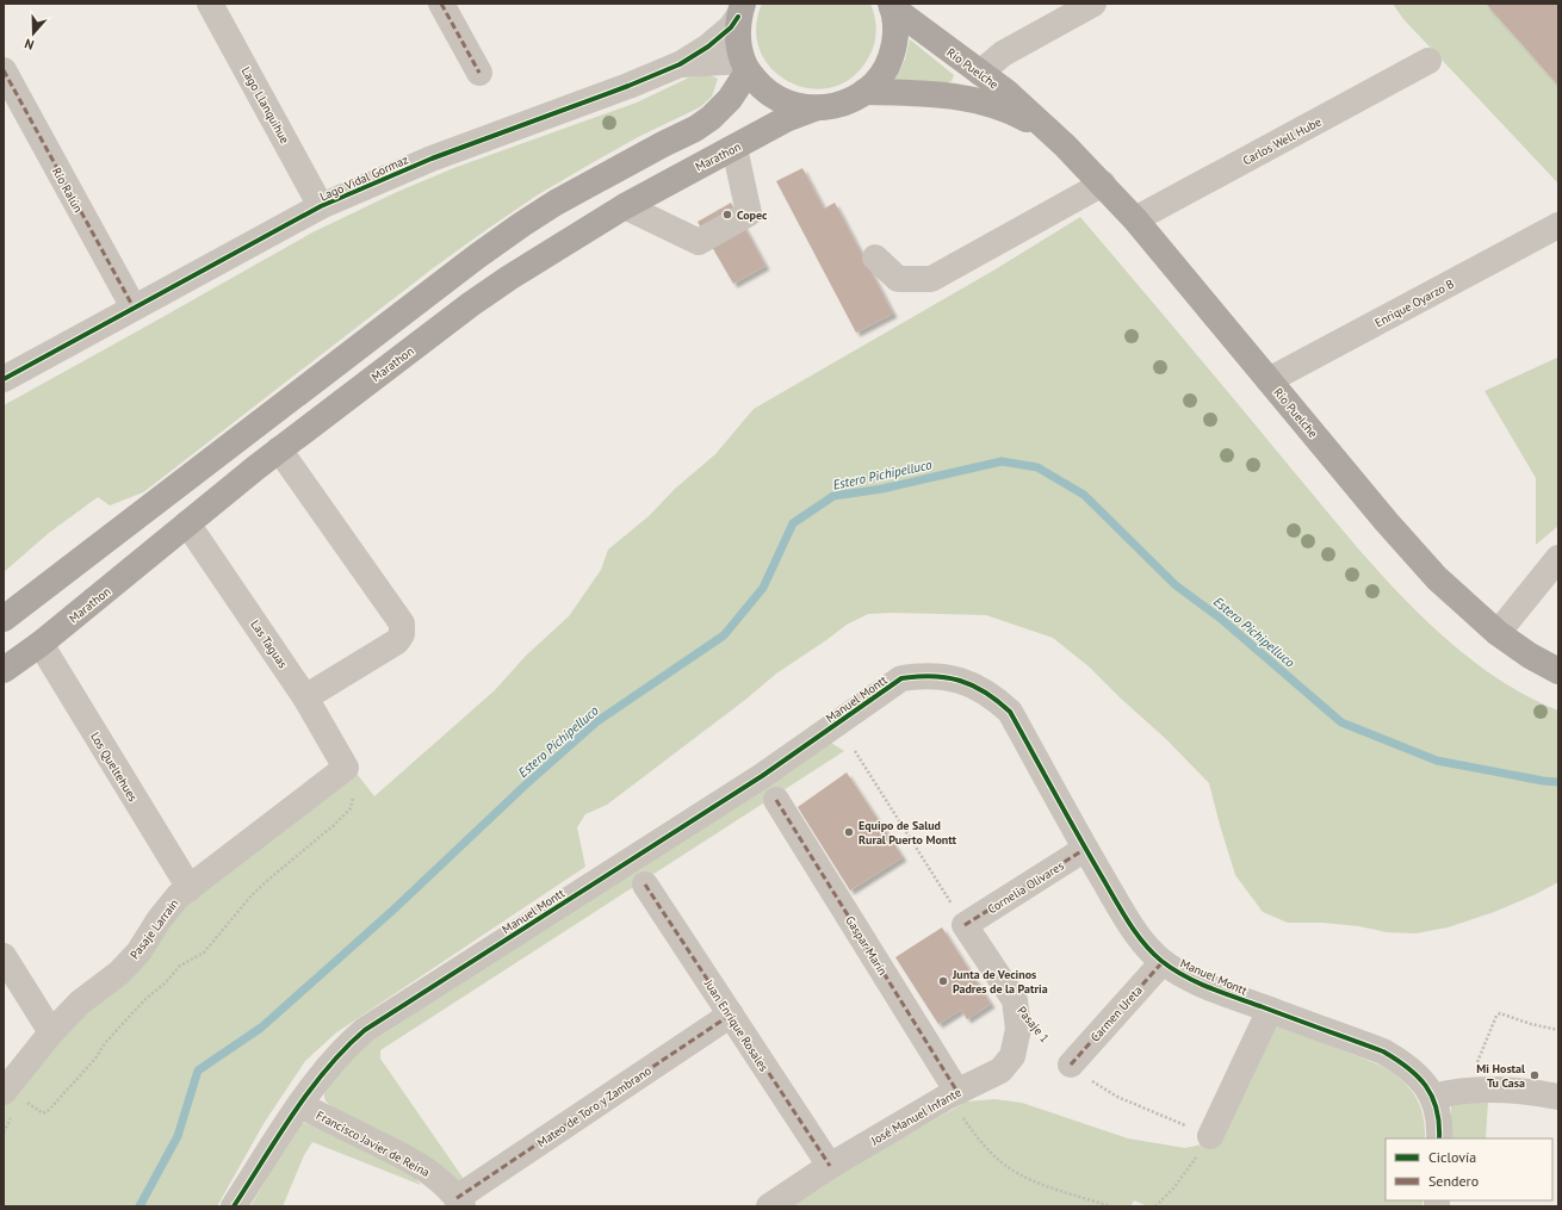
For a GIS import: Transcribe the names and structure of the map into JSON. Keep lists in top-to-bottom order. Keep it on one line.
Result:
{"streets":{"main road":["Río Puelche","Marathon"],"street":["Lago Llanquihue","Carlos Well Hube","Lago Vidal Gormaz","Río Ralún","Enrique Oyarzo B","Las Taguas","Manuel Montt","Los Queltehues","Cornelia Olivares","Pasaje Larraín","Gaspar Marín","Carmen Ureta","Pasaje 1","Juan Enrique Rosales","Mateo de Toro y Zambrano","José Manuel Infante","Francisco Javier de Reina"]},"crossings":[["Río Puelche","Carlos Well Hube"],["Río Puelche","Enrique Oyarzo B"],["Lago Llanquihue","Lago Vidal Gormaz"],["Marathon","Las Taguas"],["Marathon","Los Queltehues"],["Lago Vidal Gormaz","Río Ralún"],["Las Taguas","Pasaje Larraín"],["Manuel Montt","Cornelia Olivares"],["Manuel Montt","Carmen Ureta"],["Manuel Montt","Francisco Javier de Reina"],["Los Queltehues","Pasaje Larraín"],["Cornelia Olivares","Pasaje 1"],["Gaspar Marín","José Manuel Infante"],["Pasaje 1","José Manuel Infante"],["Juan Enrique Rosales","Mateo de Toro y Zambrano"],["Juan Enrique Rosales","José Manuel Infante"],["Mateo de Toro y Zambrano","Francisco Javier de Reina"]],"water":["Estero Pichipelluco"],"places":["Copec","Equipo de Salud Rural Puerto Montt","Junta de Vecinos Padres de la Patria","Mi Hostal Tu Casa"],"legend":["Ciclovía","Sendero"],"north":"bottom"}
